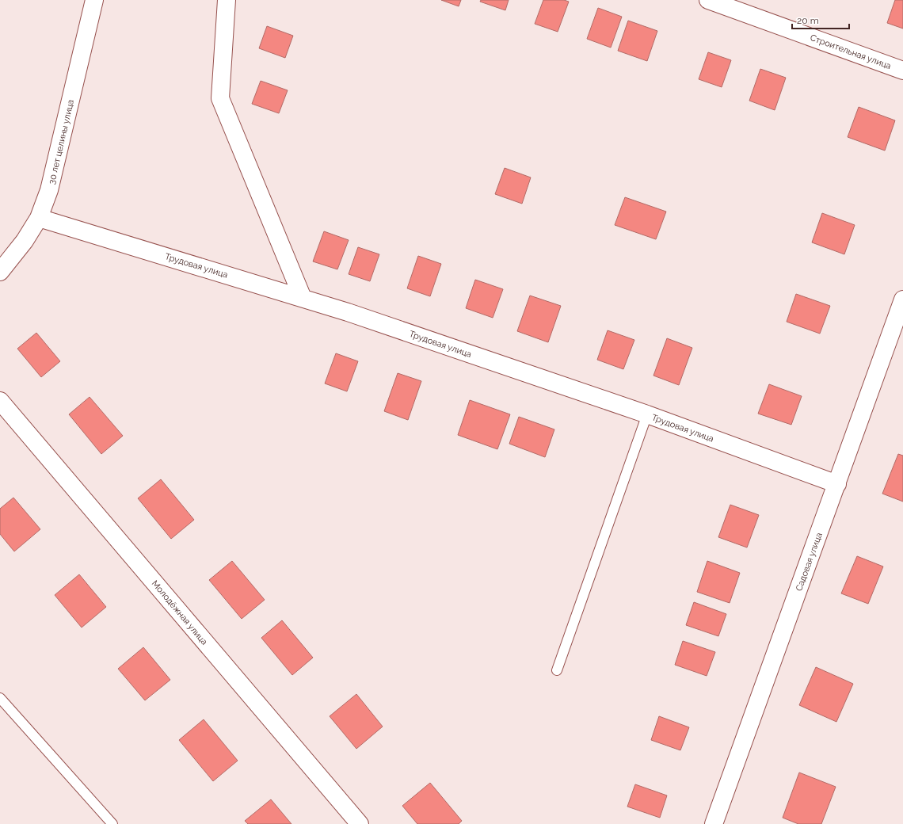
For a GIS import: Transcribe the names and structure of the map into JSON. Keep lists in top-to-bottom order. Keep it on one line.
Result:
{"streets":{"street":["Строительная улица","30 лет целины улица","Трудовая улица","Садовая улица","Молодёжная улица"]},"crossings":[["30 лет целины улица","Трудовая улица"],["Трудовая улица","Садовая улица"]],"scale_bar":"20 m"}
